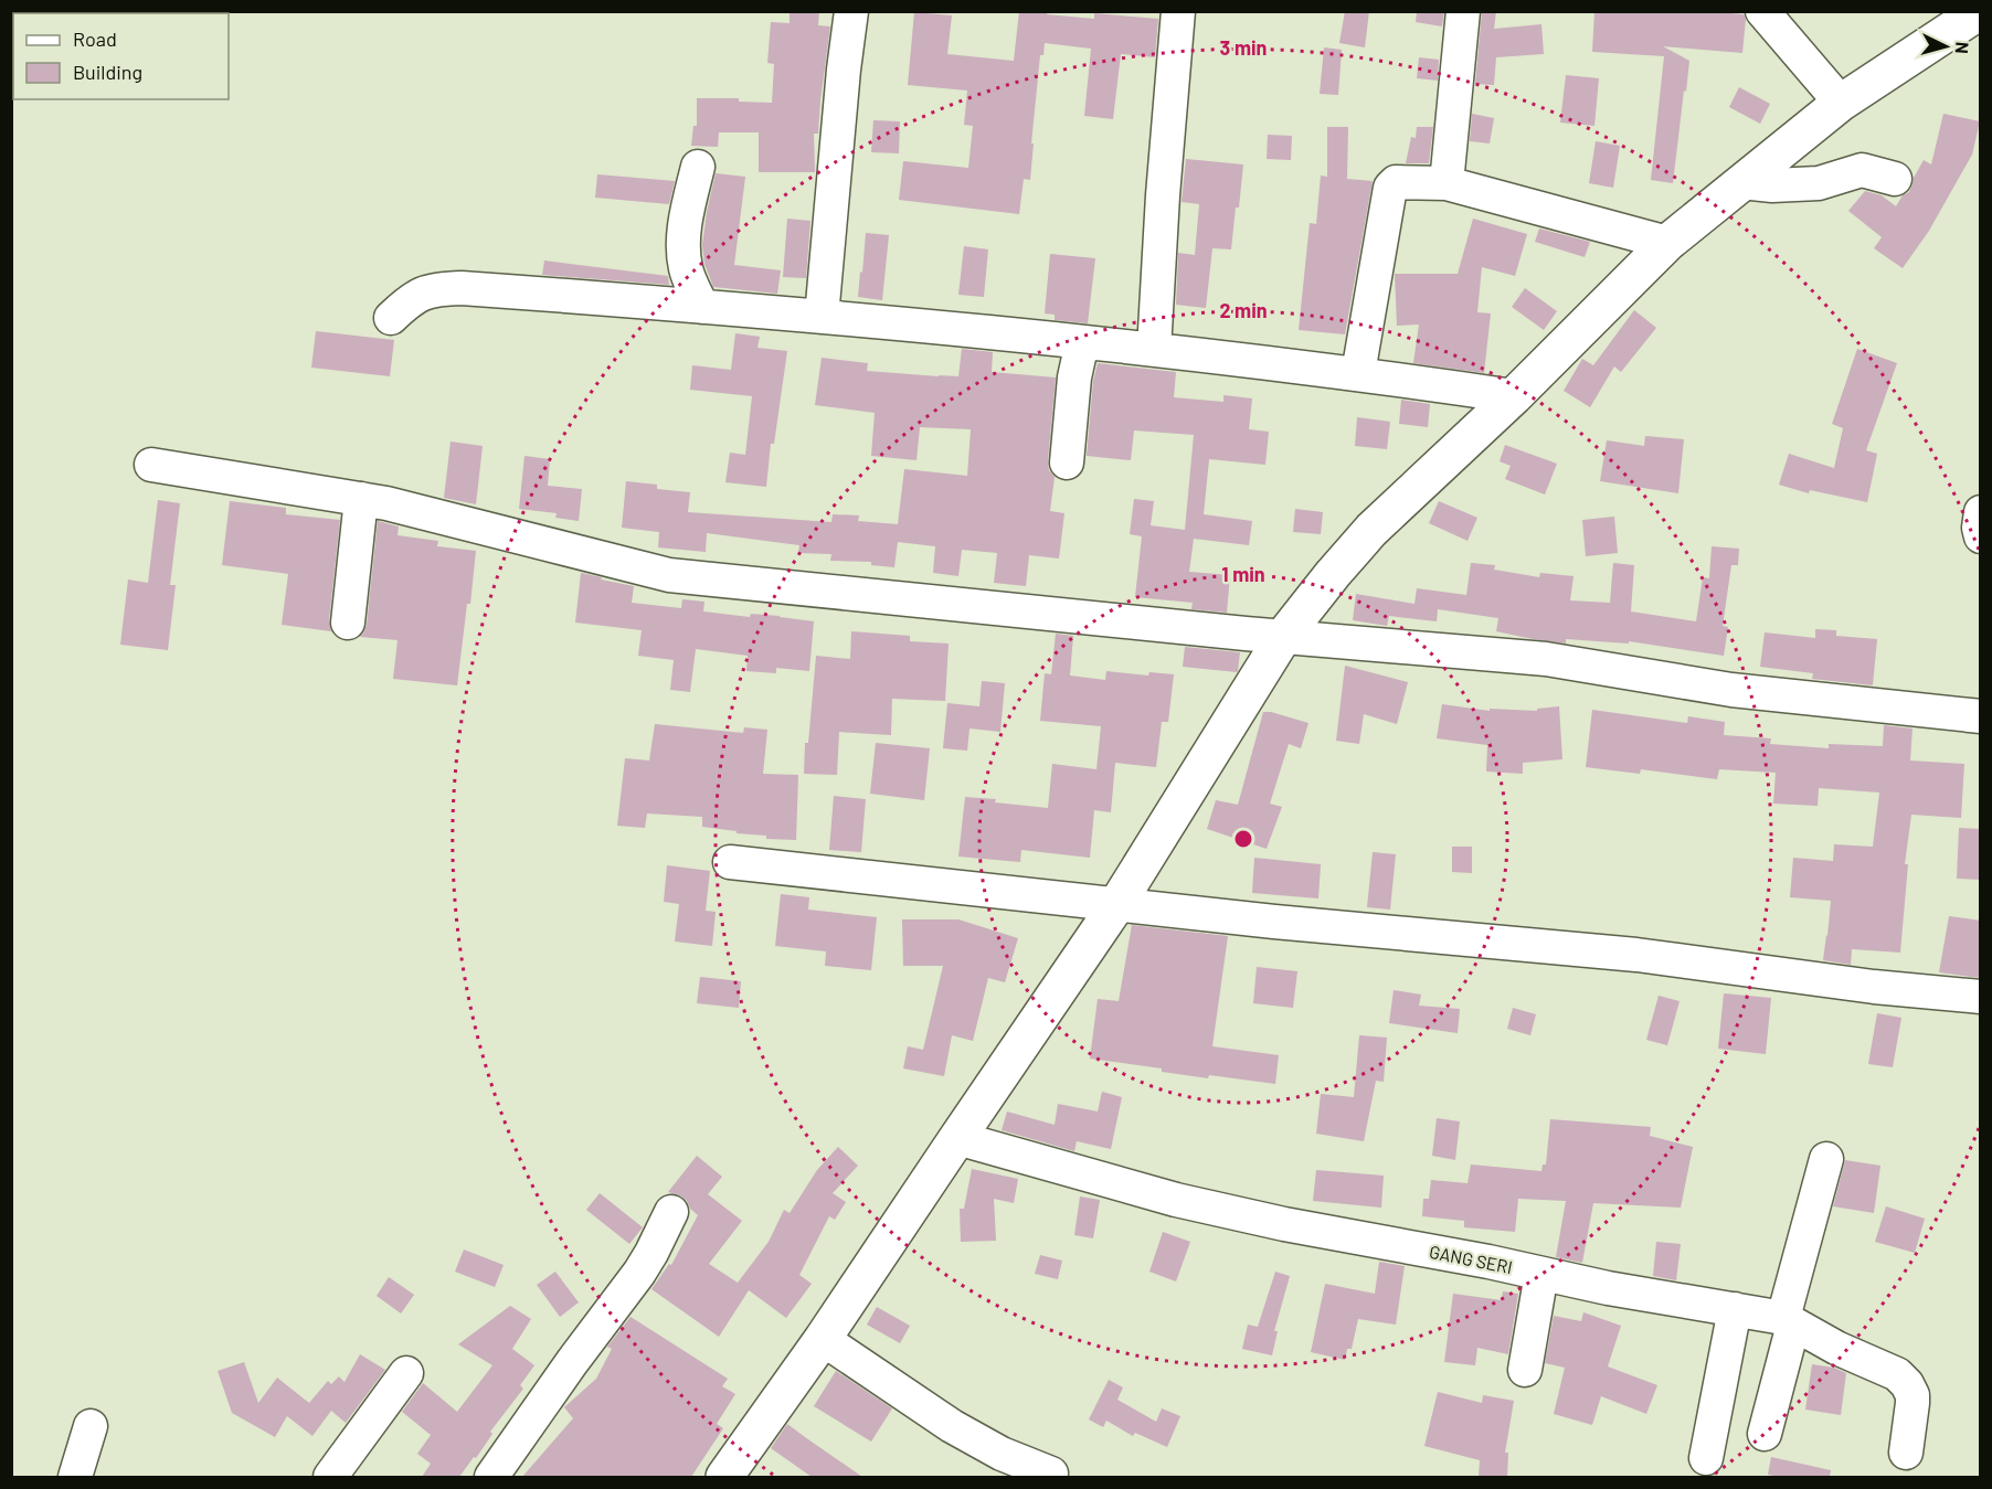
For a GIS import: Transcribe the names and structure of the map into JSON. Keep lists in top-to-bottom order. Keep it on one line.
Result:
{"streets":{"street":["GANG SERI"]},"legend":["Road","Building"],"north":"right","rings":["3 min","2 min","1 min"]}
